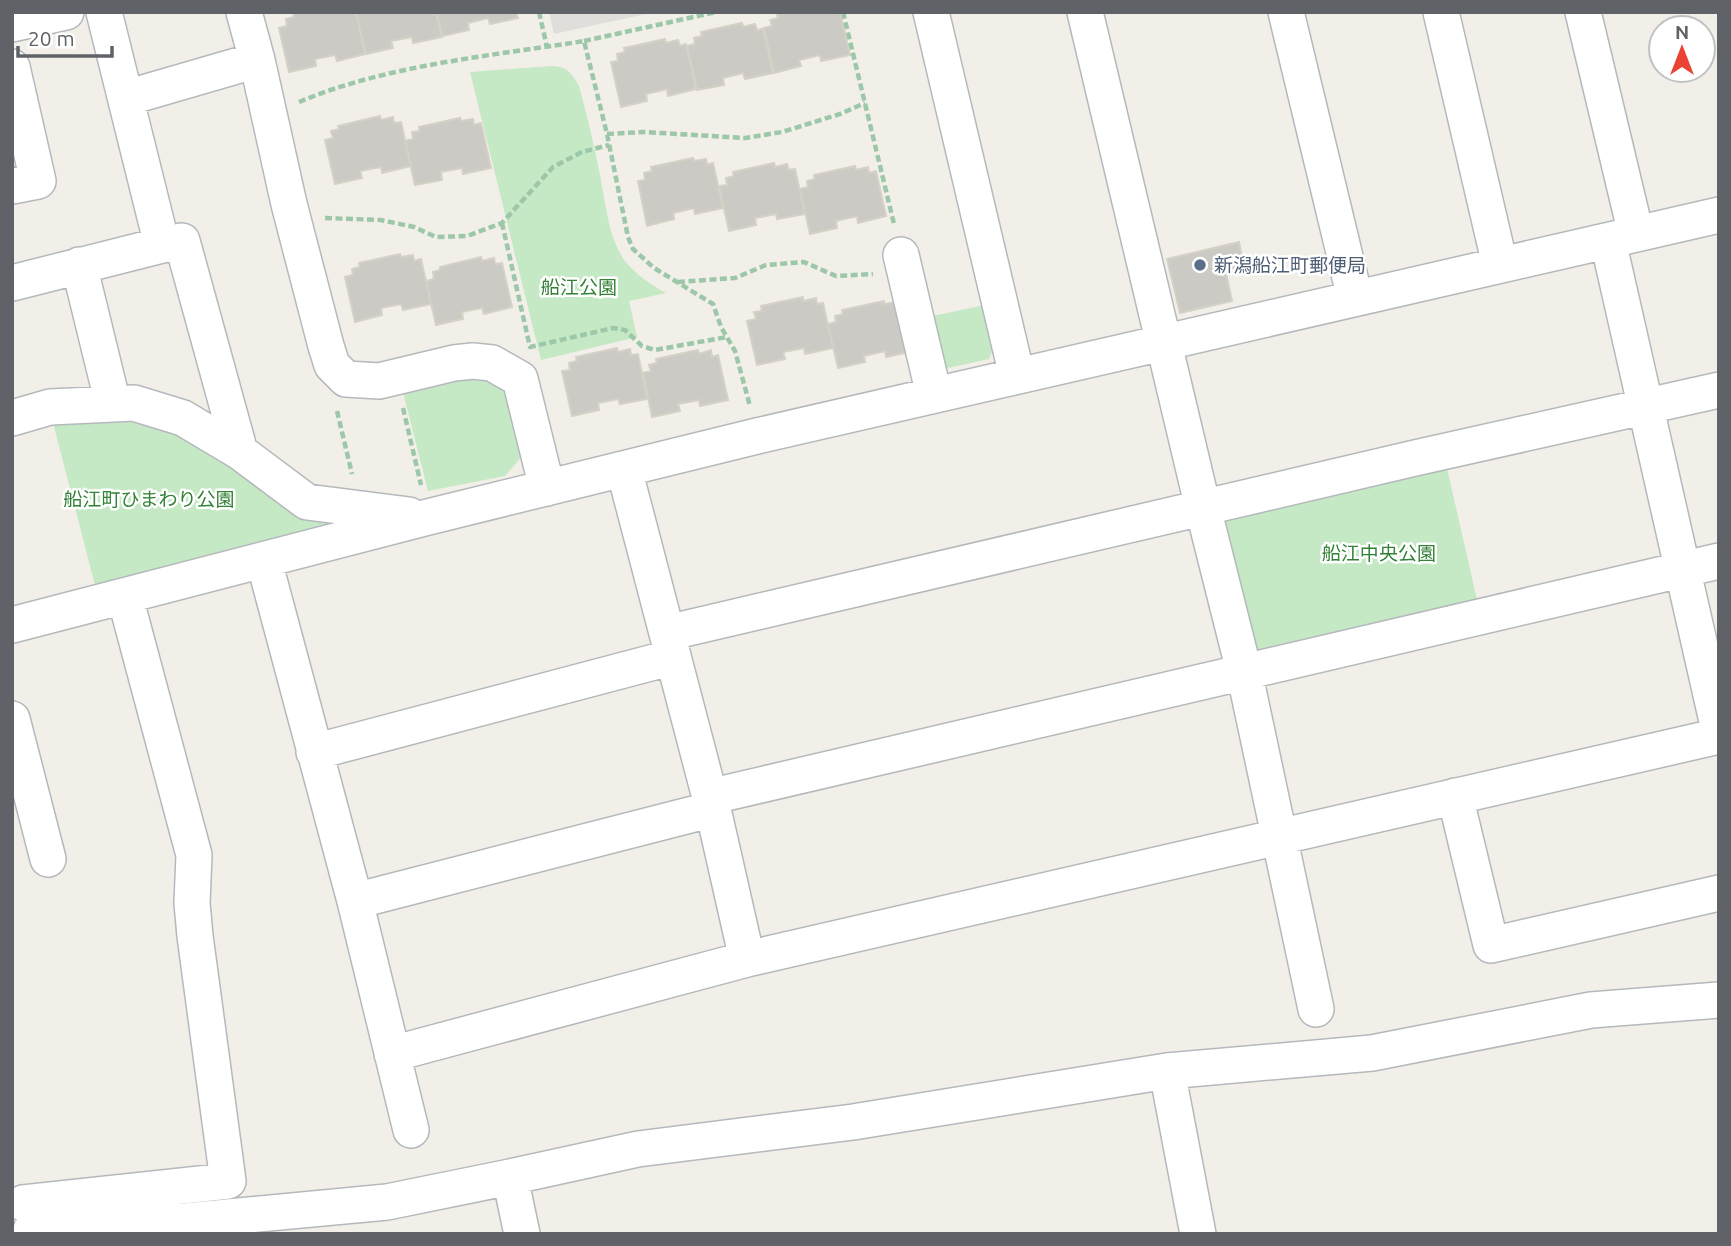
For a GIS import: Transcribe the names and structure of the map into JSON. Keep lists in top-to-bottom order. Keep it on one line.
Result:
{"parks":["船江公園","船江町ひまわり公園","船江中央公園"],"places":["新潟船江町郵便局"],"scale_bar":"20 m","north":"top"}
